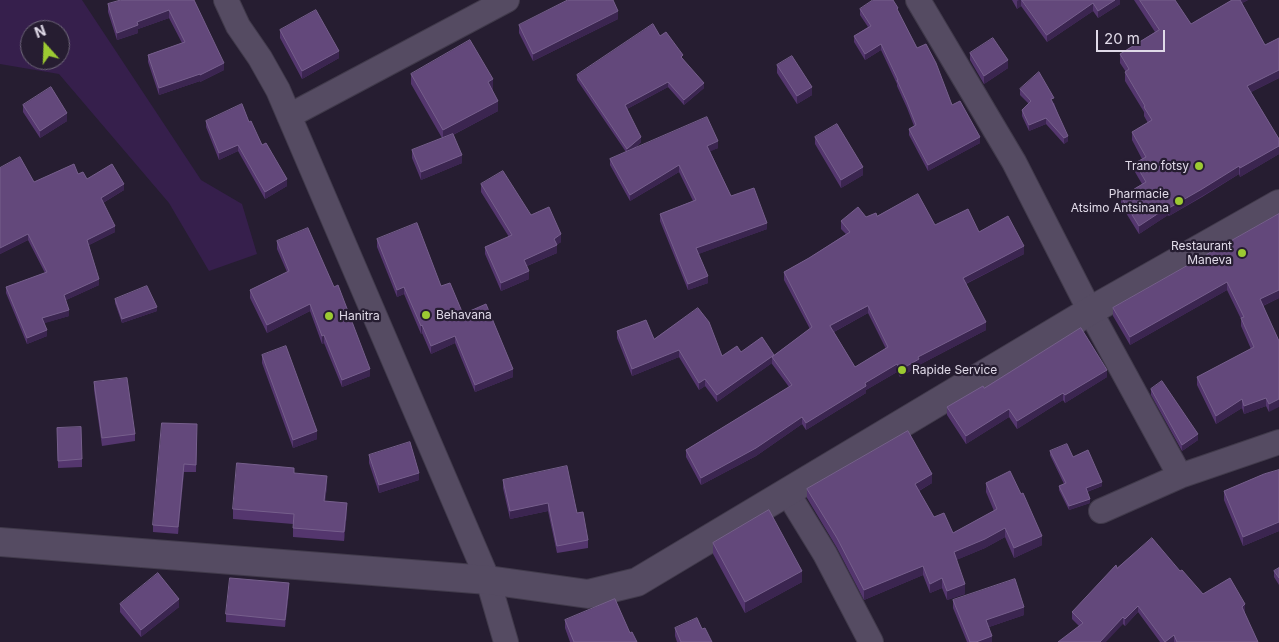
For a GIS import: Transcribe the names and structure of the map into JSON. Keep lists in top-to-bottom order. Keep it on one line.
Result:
{"places":["Trano fotsy","Pharmacie Atsimo Antsinana","Restaurant Maneva","Behavana","Hanitra","Rapide Service"],"scale_bar":"20 m","north":"top"}
